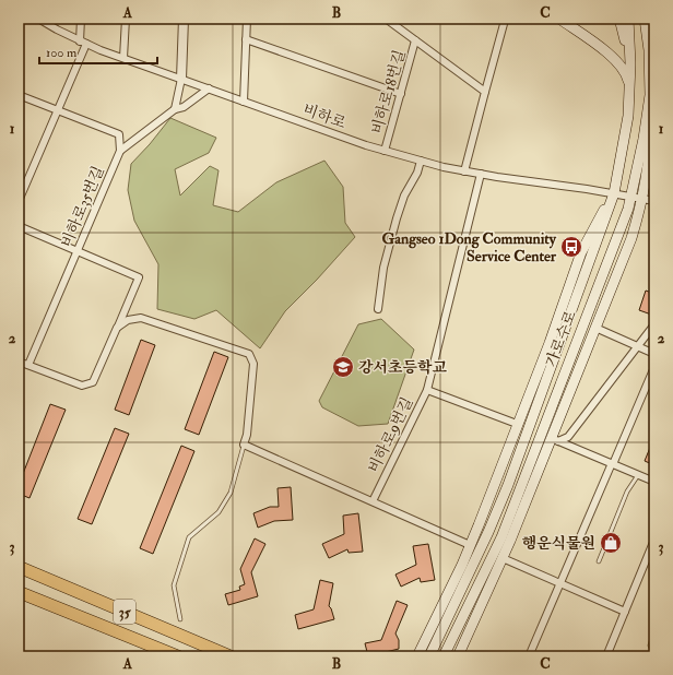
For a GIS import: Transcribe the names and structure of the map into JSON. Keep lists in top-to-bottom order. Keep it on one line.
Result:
{"streets":{"highway":["35"],"main road":["가로수로"],"street":["비하로18번길","비하로","비하로35번길","비하로9번길"]},"crossings":[["비하로18번길","비하로"],["비하로","비하로35번길"],["비하로","가로수로"],["비하로","비하로9번길"]],"places":{"bus stop":["Gangseo 1Dong Community Service Center"],"school or university":["강서초등학교"],"shop":["행운식물원"]},"scale_bar":"100 m","grid":{"columns":["A","B","C"],"rows":["1","2","3"]}}
